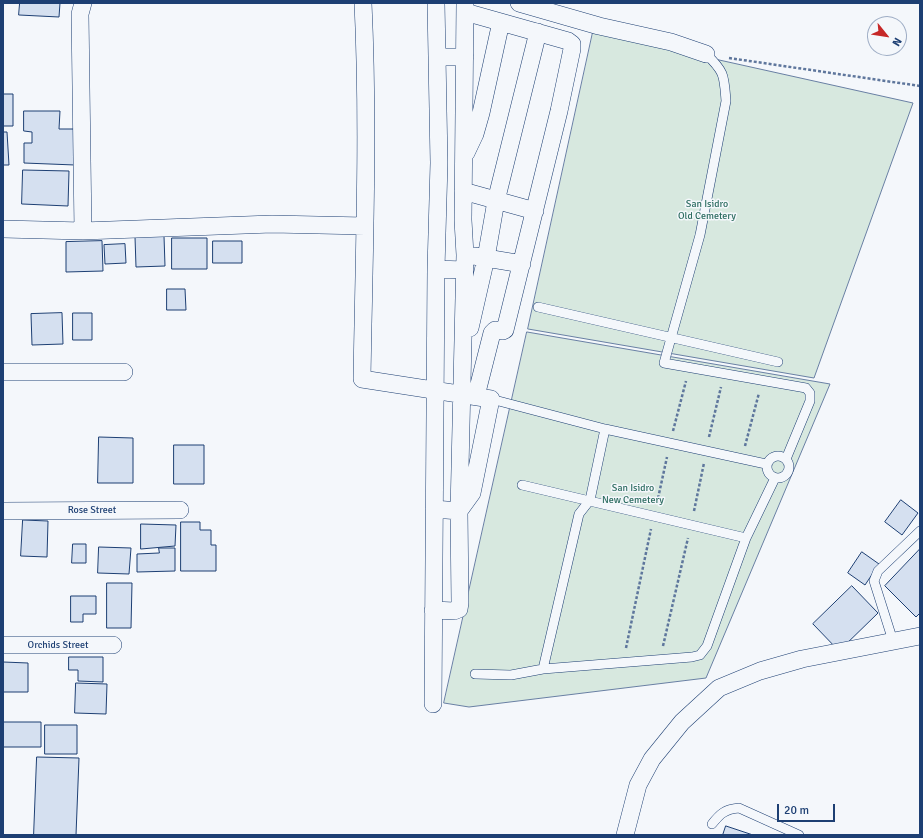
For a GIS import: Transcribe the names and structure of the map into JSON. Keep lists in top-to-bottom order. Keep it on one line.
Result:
{"streets":{"street":["Rose Street","Orchids Street"]},"parks":["San Isidro Old Cemetery","San Isidro New Cemetery"],"scale_bar":"20 m","north":"bottom right"}
